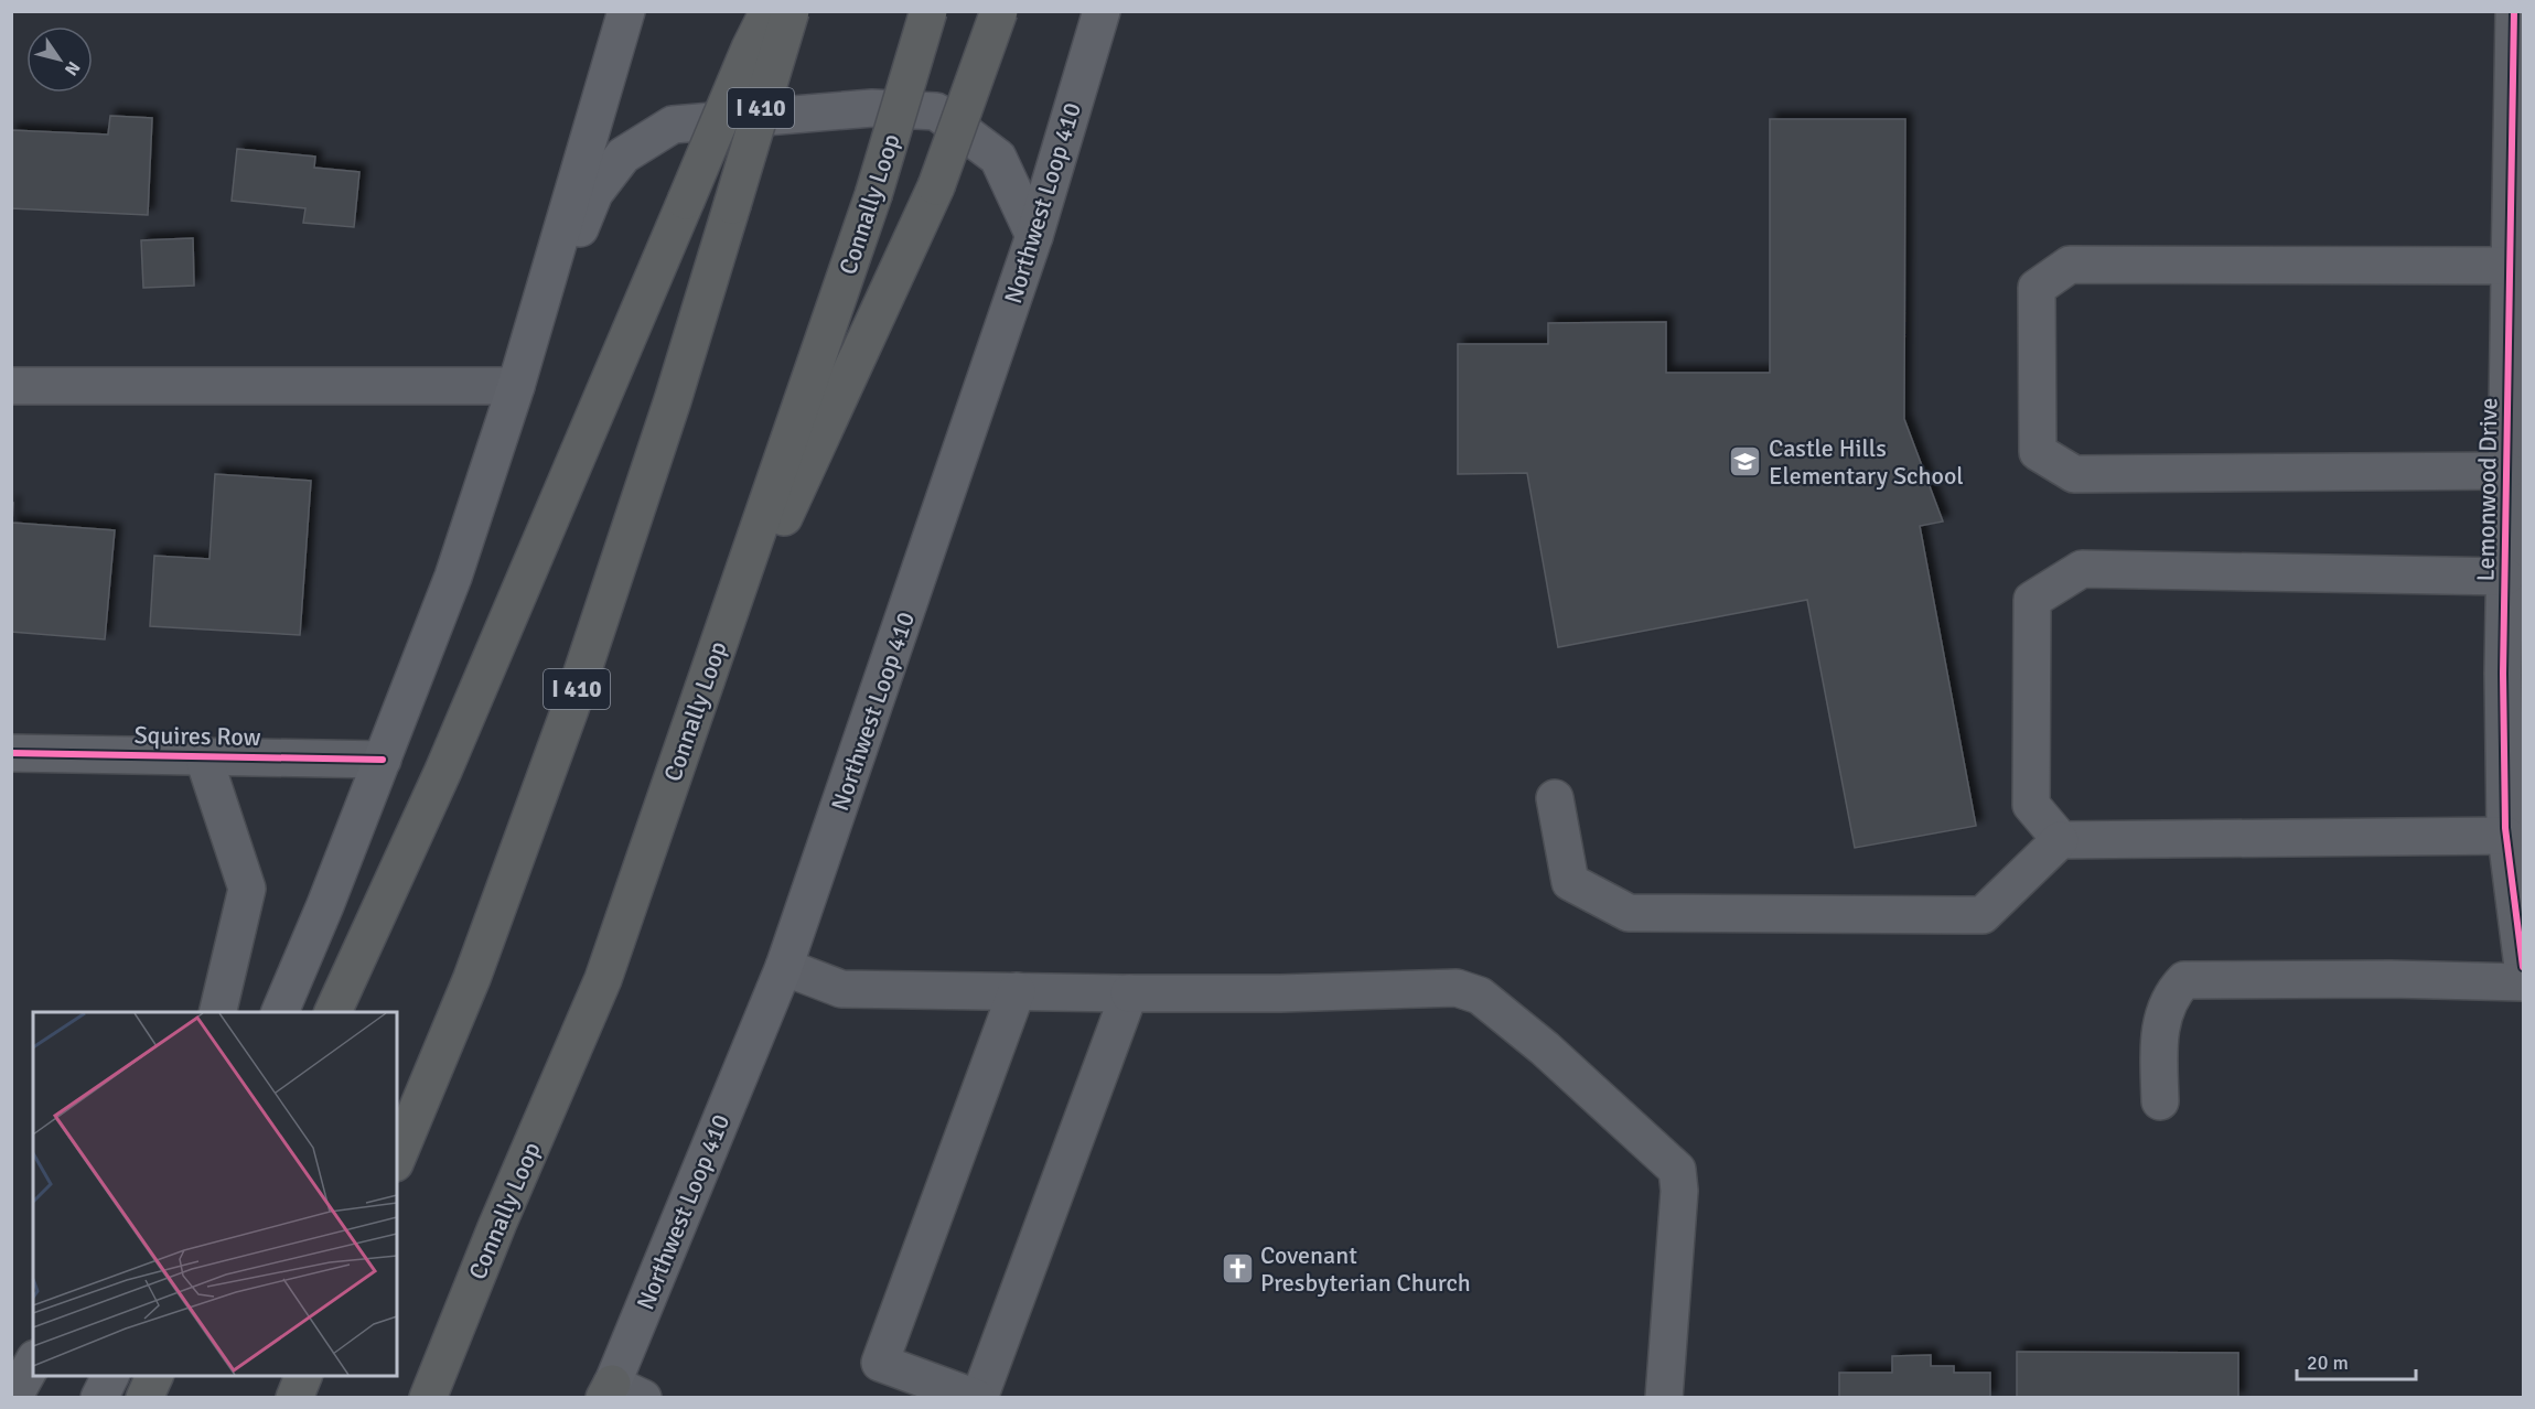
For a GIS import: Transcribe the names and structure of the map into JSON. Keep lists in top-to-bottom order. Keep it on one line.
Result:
{"streets":{"highway":["I 410","Connally Loop"],"main road":["Northwest Loop 410"],"street":["Lemonwood Drive","Squires Row"]},"places":{"school or university":["Castle Hills Elementary School"],"church":["Covenant Presbyterian Church"]},"scale_bar":"20 m","north":"bottom right"}
